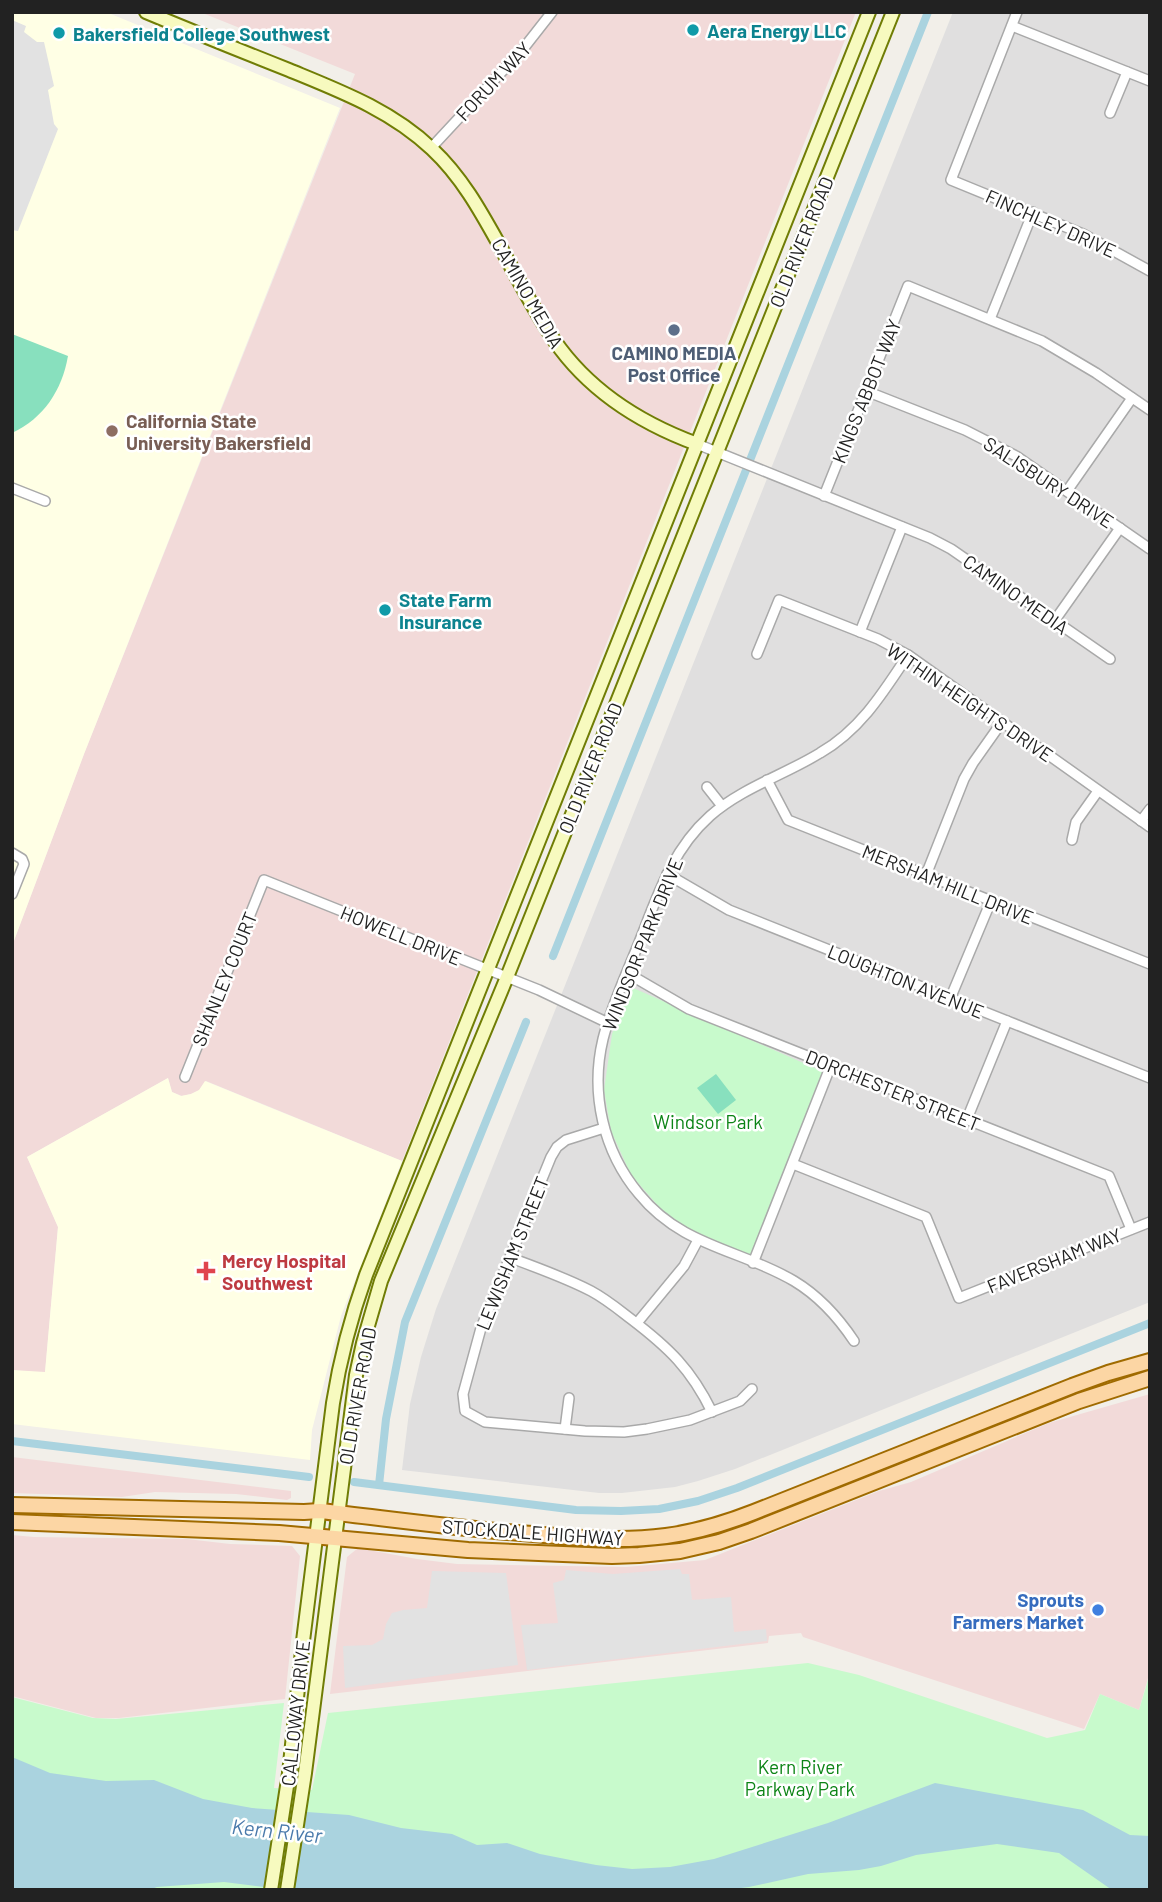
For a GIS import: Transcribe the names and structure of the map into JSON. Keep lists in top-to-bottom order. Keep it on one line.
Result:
{"streets":{"main road":["OLD RIVER ROAD","CAMINO MEDIA","STOCKDALE HIGHWAY","CALLOWAY DRIVE"],"street":["FORUM WAY","FINCHLEY DRIVE","KINGS ABBOT WAY","SALISBURY DRIVE","WITHIN HEIGHTS DRIVE","MERSHAM HILL DRIVE","HOWELL DRIVE","WINDSOR PARK DRIVE","SHANLEY COURT","LOUGHTON AVENUE","DORCHESTER STREET","LEWISHAM STREET","FAVERSHAM WAY"]},"crossings":[["FORUM WAY","CAMINO MEDIA"],["OLD RIVER ROAD","CAMINO MEDIA"],["OLD RIVER ROAD","HOWELL DRIVE"],["OLD RIVER ROAD","STOCKDALE HIGHWAY"],["OLD RIVER ROAD","CALLOWAY DRIVE"],["CAMINO MEDIA","KINGS ABBOT WAY"],["KINGS ABBOT WAY","SALISBURY DRIVE"],["WITHIN HEIGHTS DRIVE","WINDSOR PARK DRIVE"],["MERSHAM HILL DRIVE","WINDSOR PARK DRIVE"],["HOWELL DRIVE","WINDSOR PARK DRIVE"],["HOWELL DRIVE","SHANLEY COURT"],["WINDSOR PARK DRIVE","LOUGHTON AVENUE"],["WINDSOR PARK DRIVE","DORCHESTER STREET"],["WINDSOR PARK DRIVE","LEWISHAM STREET"],["DORCHESTER STREET","FAVERSHAM WAY"],["STOCKDALE HIGHWAY","CALLOWAY DRIVE"]],"water":["Kern River"],"parks":["Windsor Park","Kern River Parkway Park"],"places":{"other":["Aera Energy LLC","Bakersfield College Southwest","CAMINO MEDIA Post Office","California State University Bakersfield","State Farm Insurance","Sprouts Farmers Market"],"health":["Mercy Hospital Southwest"]}}
